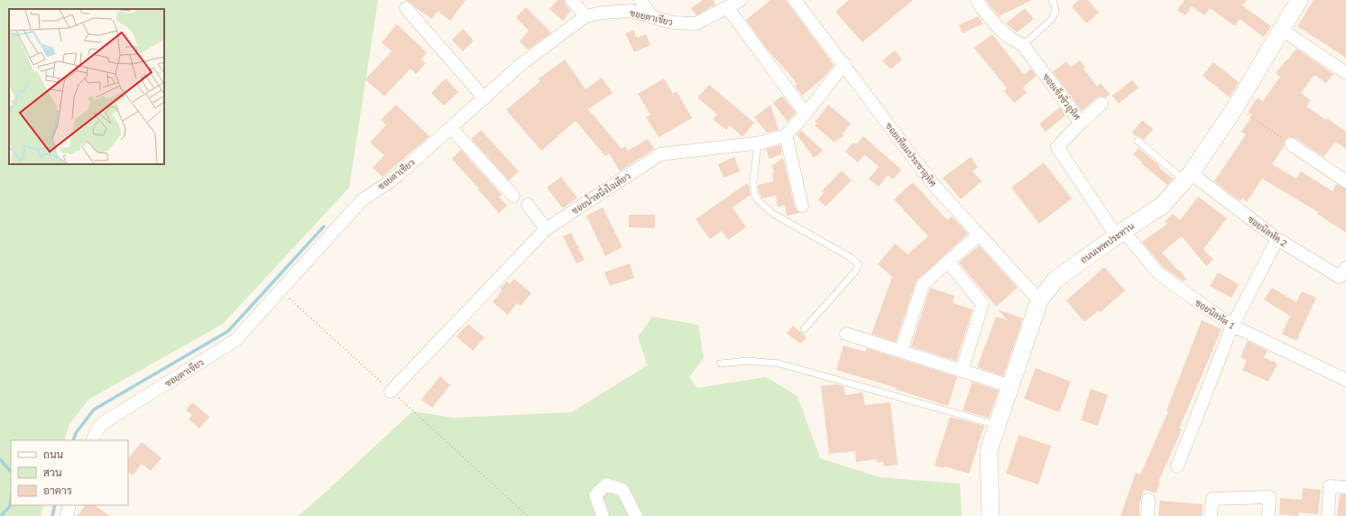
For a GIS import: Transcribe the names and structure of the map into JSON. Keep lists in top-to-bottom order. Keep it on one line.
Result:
{"streets":{"street":["ซอยตาเขียว","ซอยเซ็งซิ่วอุทิศ","ซอยเทียมประชาอุทิศ","ซอยน้ำหนึ่งใจเดียว","ซอยนิลหัต 2","ถนนเทพประทาน","ซอยนิลหัต 1"]},"crossings":[["ซอยเซ็งซิ่วอุทิศ","ถนนเทพประทาน"],["ซอยเซ็งซิ่วอุทิศ","ซอยนิลหัต 1"],["ซอยเทียมประชาอุทิศ","ถนนเทพประทาน"],["ซอยนิลหัต 2","ถนนเทพประทาน"],["ถนนเทพประทาน","ซอยนิลหัต 1"]],"legend":["ถนน","สวน","อาคาร"]}
